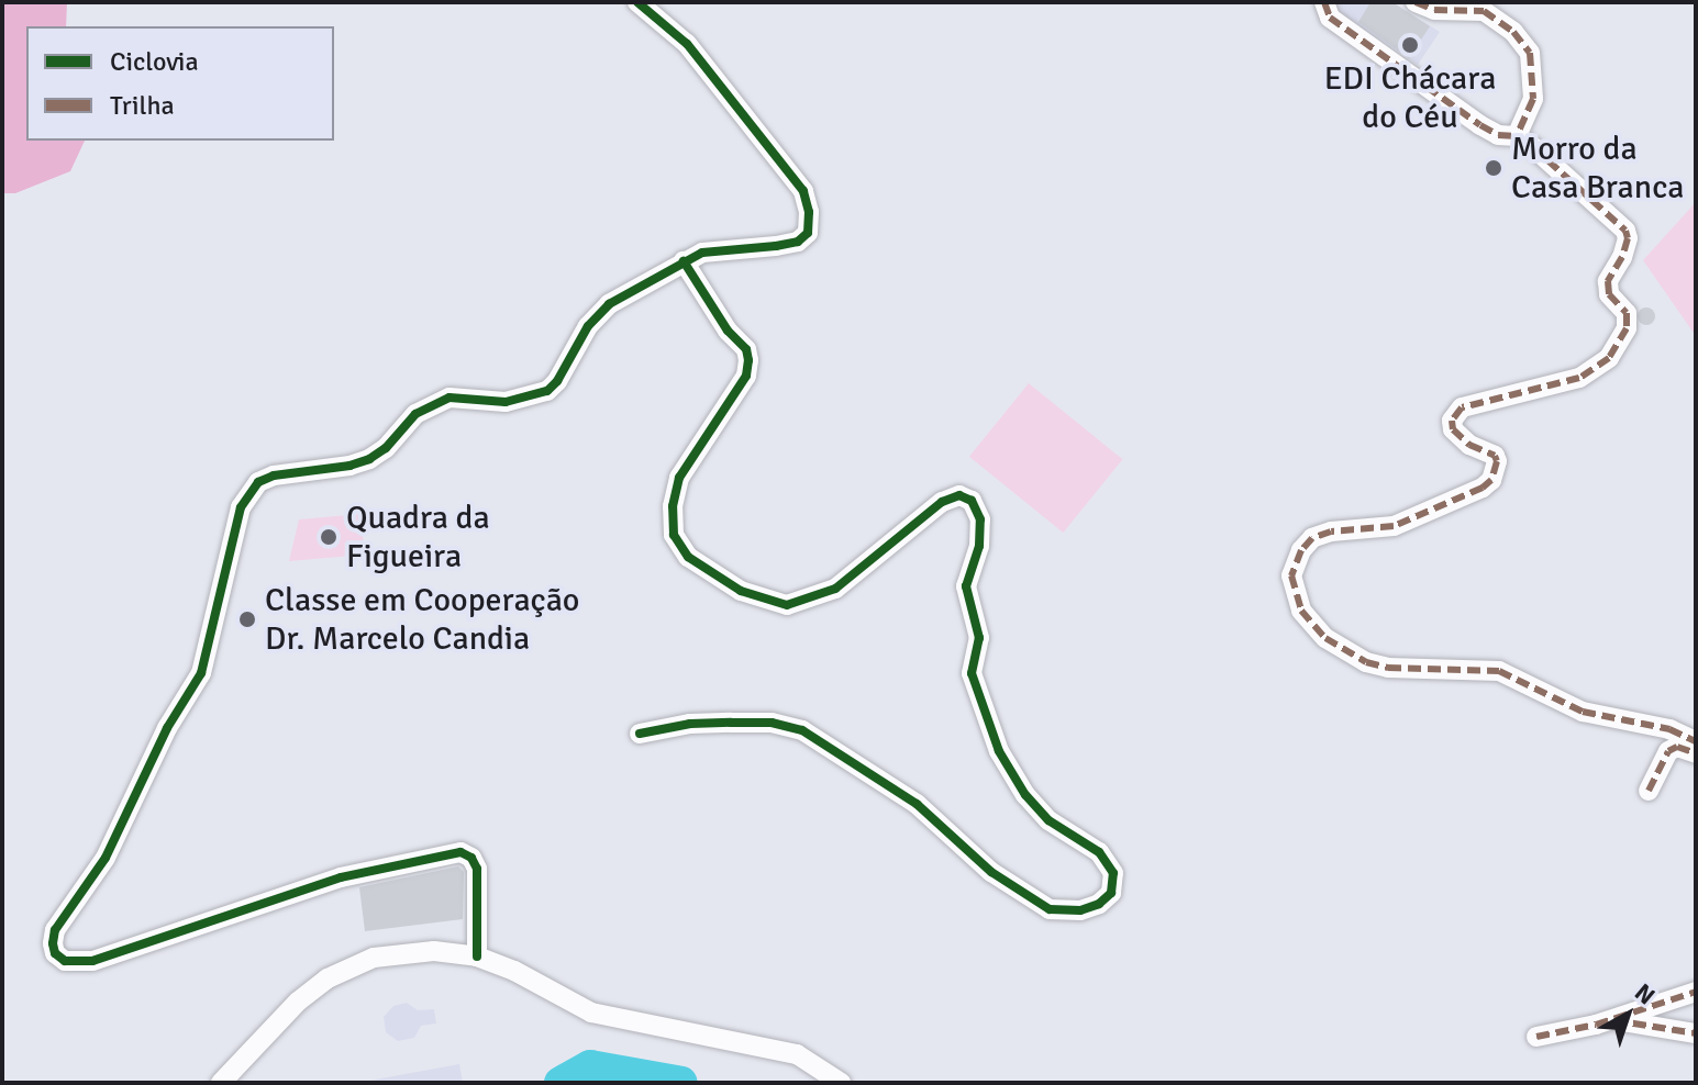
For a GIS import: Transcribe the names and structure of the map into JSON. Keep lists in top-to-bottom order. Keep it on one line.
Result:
{"places":["EDI Chácara do Céu","Morro da Casa Branca","Quadra da Figueira","Classe em Cooperação Dr. Marcelo Candia"],"legend":["Ciclovia","Trilha"],"north":"top right"}
